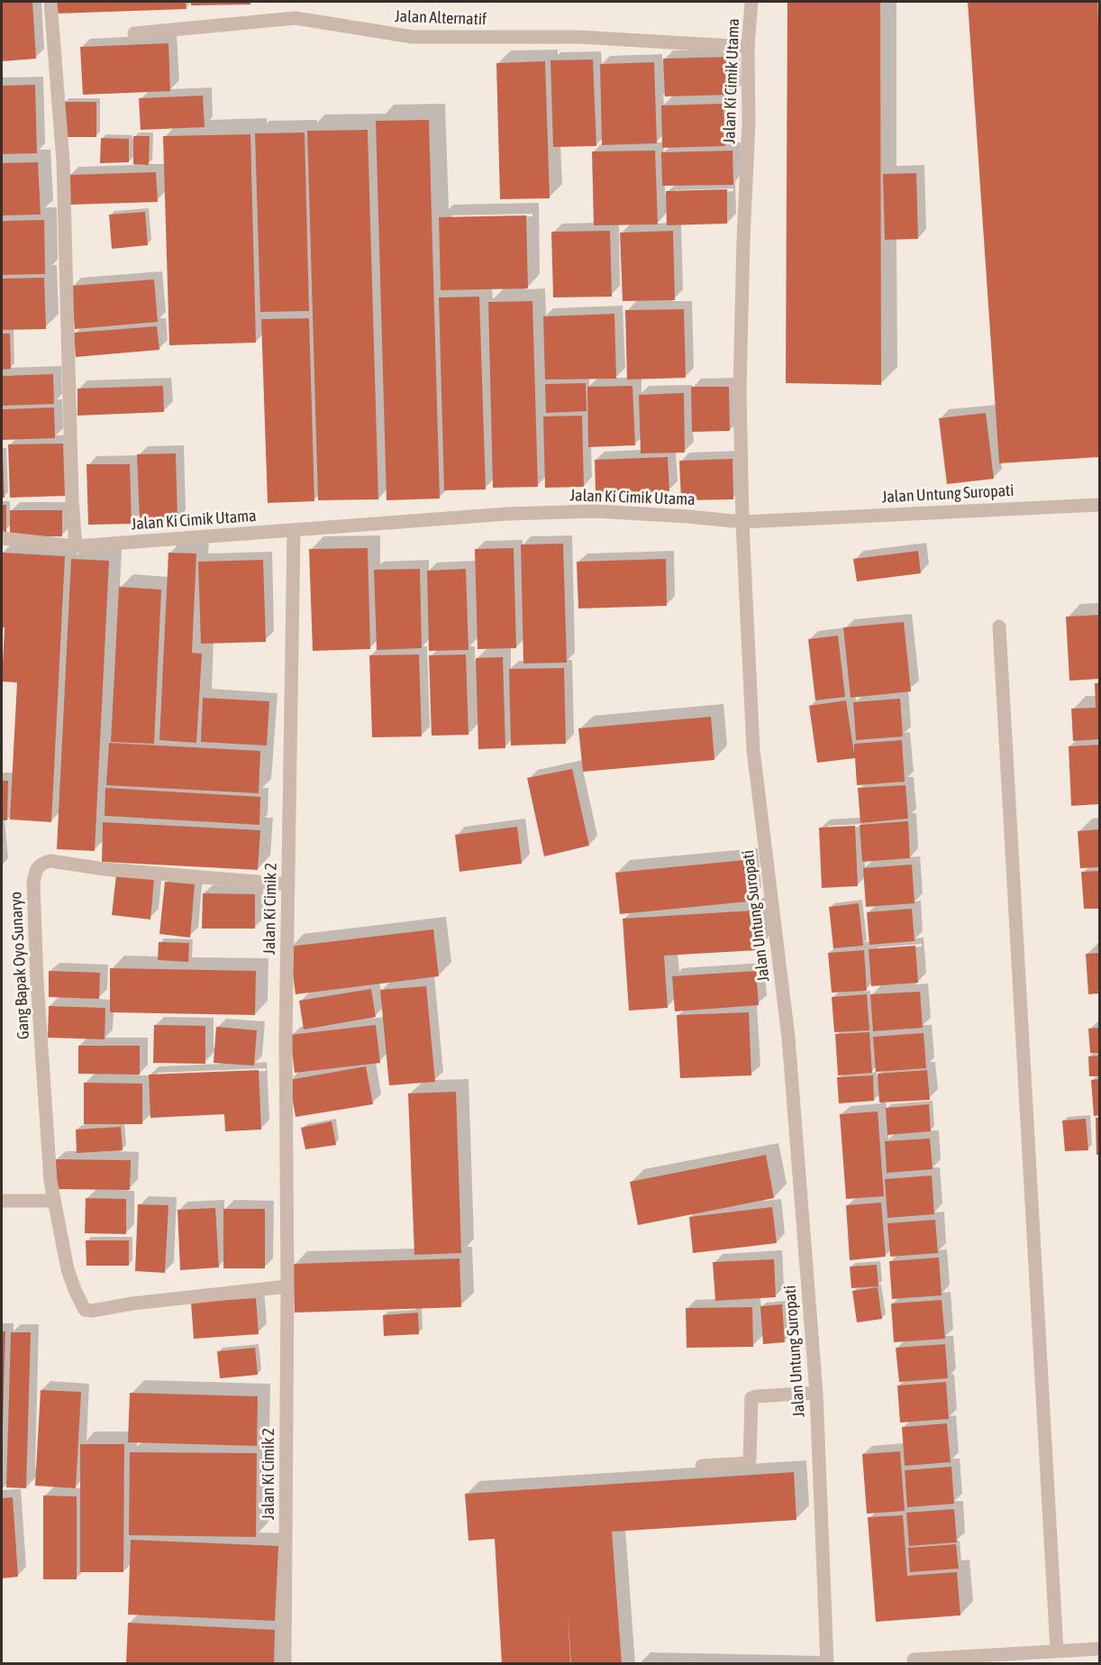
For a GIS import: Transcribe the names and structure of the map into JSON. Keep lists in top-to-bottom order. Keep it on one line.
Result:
{"streets":{"street":["Jalan Alternatif","Jalan Ki Cimik Utama","Jalan Untung Suropati","Jalan Ki Cimik 2","Gang Bapak Oyo Sunaryo"]},"crossings":[["Jalan Alternatif","Jalan Ki Cimik Utama"],["Jalan Ki Cimik Utama","Jalan Untung Suropati"],["Jalan Ki Cimik Utama","Jalan Ki Cimik 2"],["Jalan Ki Cimik 2","Gang Bapak Oyo Sunaryo"]]}
